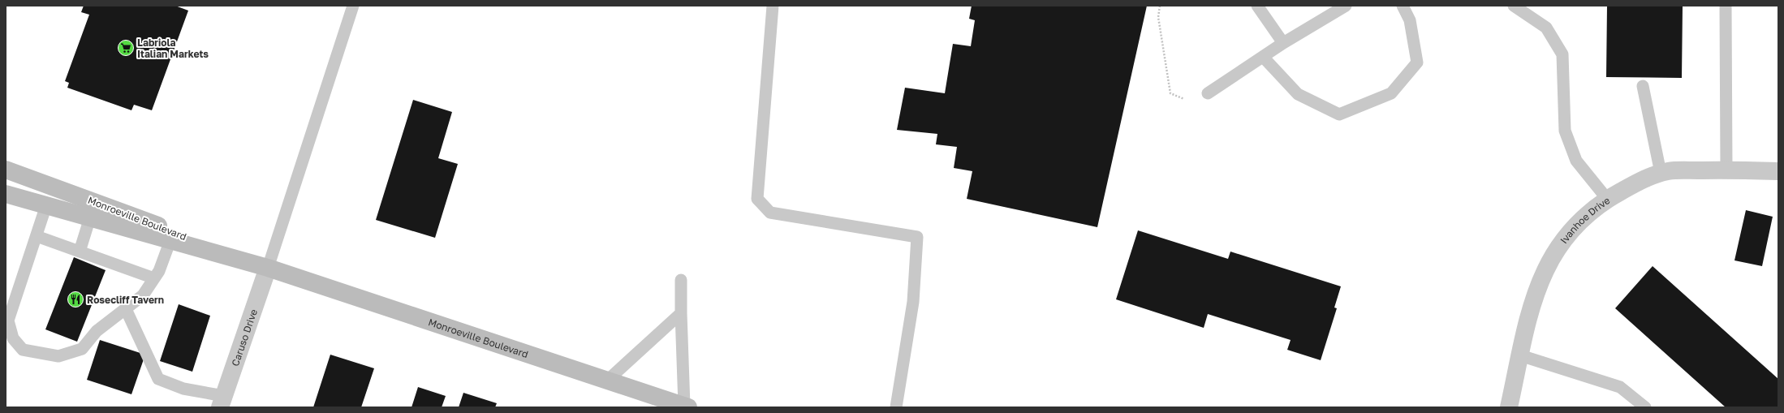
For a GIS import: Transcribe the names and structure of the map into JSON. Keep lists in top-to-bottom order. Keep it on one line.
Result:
{"streets":{"main road":["Monroeville Boulevard"],"street":["Ivanhoe Drive","Caruso Drive"]},"crossings":[["Monroeville Boulevard","Caruso Drive"]],"places":{"supermarket":["Labriola Italian Markets"],"restaurant":["Rosecliff Tavern"]}}
